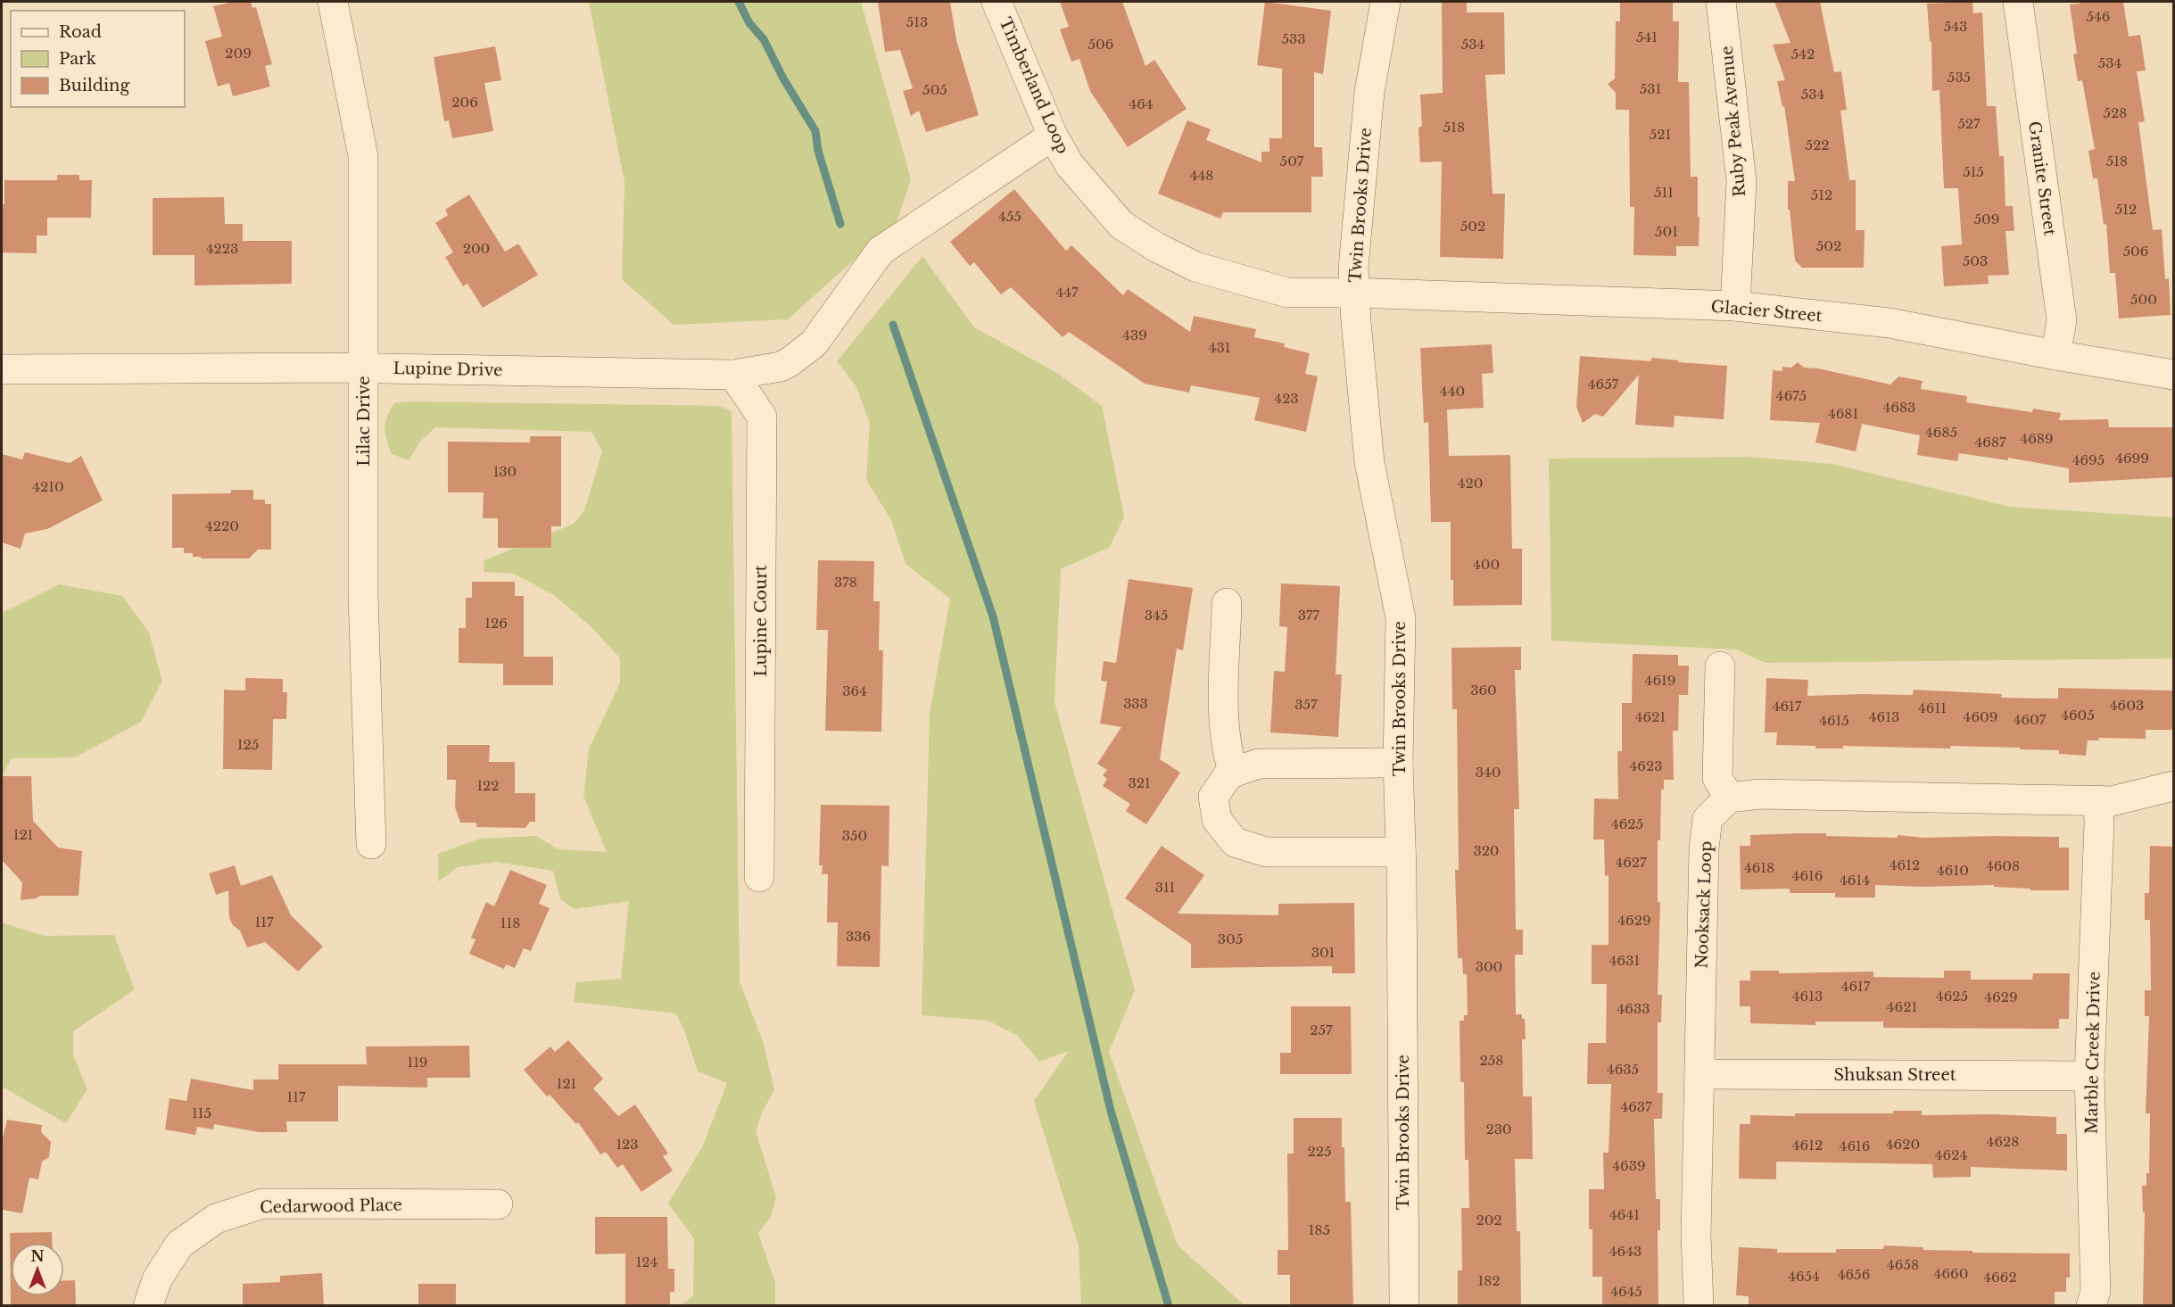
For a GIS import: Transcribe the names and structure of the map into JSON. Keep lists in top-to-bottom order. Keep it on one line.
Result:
{"streets":{"street":["Timberland Loop","Ruby Peak Avenue","Granite Street","Twin Brooks Drive","Glacier Street","Lupine Drive","Lilac Drive","Lupine Court","Nooksack Loop","Marble Creek Drive","Shuksan Street","Cedarwood Place"]},"crossings":[["Timberland Loop","Twin Brooks Drive"],["Timberland Loop","Glacier Street"],["Timberland Loop","Lupine Drive"],["Ruby Peak Avenue","Glacier Street"],["Granite Street","Glacier Street"],["Twin Brooks Drive","Glacier Street"],["Lupine Drive","Lilac Drive"],["Lupine Drive","Lupine Court"],["Nooksack Loop","Shuksan Street"],["Marble Creek Drive","Shuksan Street"]],"house_numbers":["546","513","543","541","533","506","534","209","542","534","535","531","505","534","206","464","528","527","518","521","522","507","518","515","448","511","512","512","455","509","502","501","502","4223","200","506","503","447","500","439","431","4657","440","4675","423","4683","4681","4685","4689","4687","4699","4695","130","420","4210","4220","400","378","345","377","126","4619","360","364","333","357","4603","4617","4611","4605","4621","4613","4609","4607","4615","125","4623","340","321","122","4625","121","350","320","4627","4612","4608","4618","4610","4616","4614","311","4629","117","118","336","305","301","4631","300","4617","4613","4625","4629","4621","4633","257","258","119","4635","121","117","4637","115","230","4628","123","4620","4612","4616","225","4624","4639","4641","202","185","4643","124","4658","4660","4656","4654","4662","182","4645"],"legend":["Road","Park","Building"],"north":"top"}
